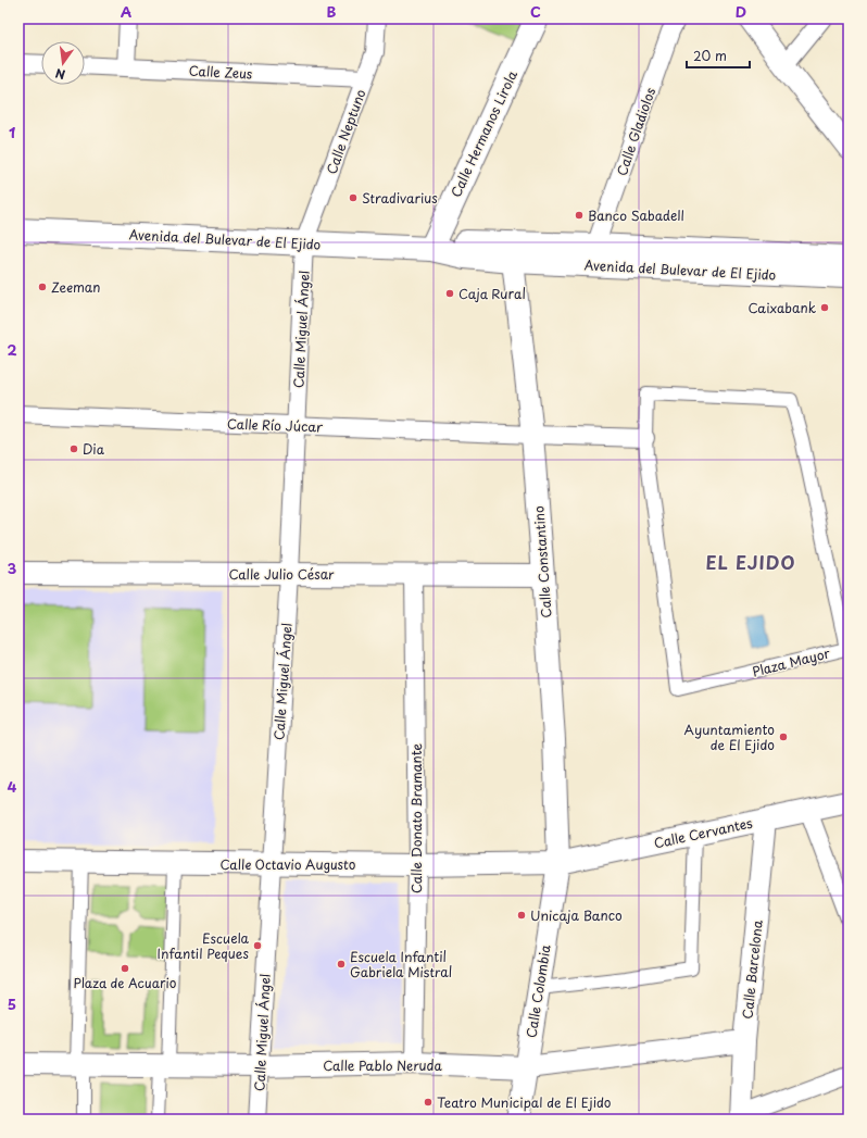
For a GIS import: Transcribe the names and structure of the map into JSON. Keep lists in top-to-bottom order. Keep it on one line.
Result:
{"streets":{"main road":["Calle Hermanos Lirola","Avenida del Bulevar de El Ejido"],"street":["Calle Zeus","Calle Neptuno","Calle Gladiolos","Calle Miguel Ángel","Calle Río Júcar","Calle Constantino","Calle Julio César","Plaza Mayor","Calle Donato Bramante","Calle Cervantes","Calle Octavio Augusto","Calle Barcelona","Calle Colombia","Calle Pablo Neruda"]},"crossings":[["Calle Zeus","Calle Neptuno"],["Calle Neptuno","Avenida del Bulevar de El Ejido"],["Calle Neptuno","Calle Miguel Ángel"],["Calle Gladiolos","Avenida del Bulevar de El Ejido"],["Calle Hermanos Lirola","Avenida del Bulevar de El Ejido"],["Avenida del Bulevar de El Ejido","Calle Miguel Ángel"],["Avenida del Bulevar de El Ejido","Calle Constantino"],["Calle Miguel Ángel","Calle Río Júcar"],["Calle Miguel Ángel","Calle Julio César"],["Calle Miguel Ángel","Calle Octavio Augusto"],["Calle Miguel Ángel","Calle Pablo Neruda"],["Calle Río Júcar","Calle Constantino"],["Calle Constantino","Calle Julio César"],["Calle Constantino","Calle Cervantes"],["Calle Constantino","Calle Octavio Augusto"],["Calle Constantino","Calle Colombia"],["Calle Julio César","Calle Donato Bramante"],["Calle Donato Bramante","Calle Octavio Augusto"],["Calle Donato Bramante","Calle Pablo Neruda"],["Calle Cervantes","Calle Octavio Augusto"],["Calle Cervantes","Calle Barcelona"],["Calle Cervantes","Calle Colombia"],["Calle Octavio Augusto","Calle Colombia"],["Calle Barcelona","Calle Pablo Neruda"],["Calle Colombia","Calle Pablo Neruda"]],"districts":["EL EJIDO"],"places":["Stradivarius","Banco Sabadell","Zeeman","Caja Rural","Caixabank","Dia","Ayuntamiento de El Ejido","Unicaja Banco","Escuela Infantil Peques","Escuela Infantil Gabriela Mistral","Plaza de Acuario","Teatro Municipal de El Ejido"],"scale_bar":"20 m","north":"bottom","grid":{"columns":["A","B","C","D"],"rows":["1","2","3","4","5"]}}
